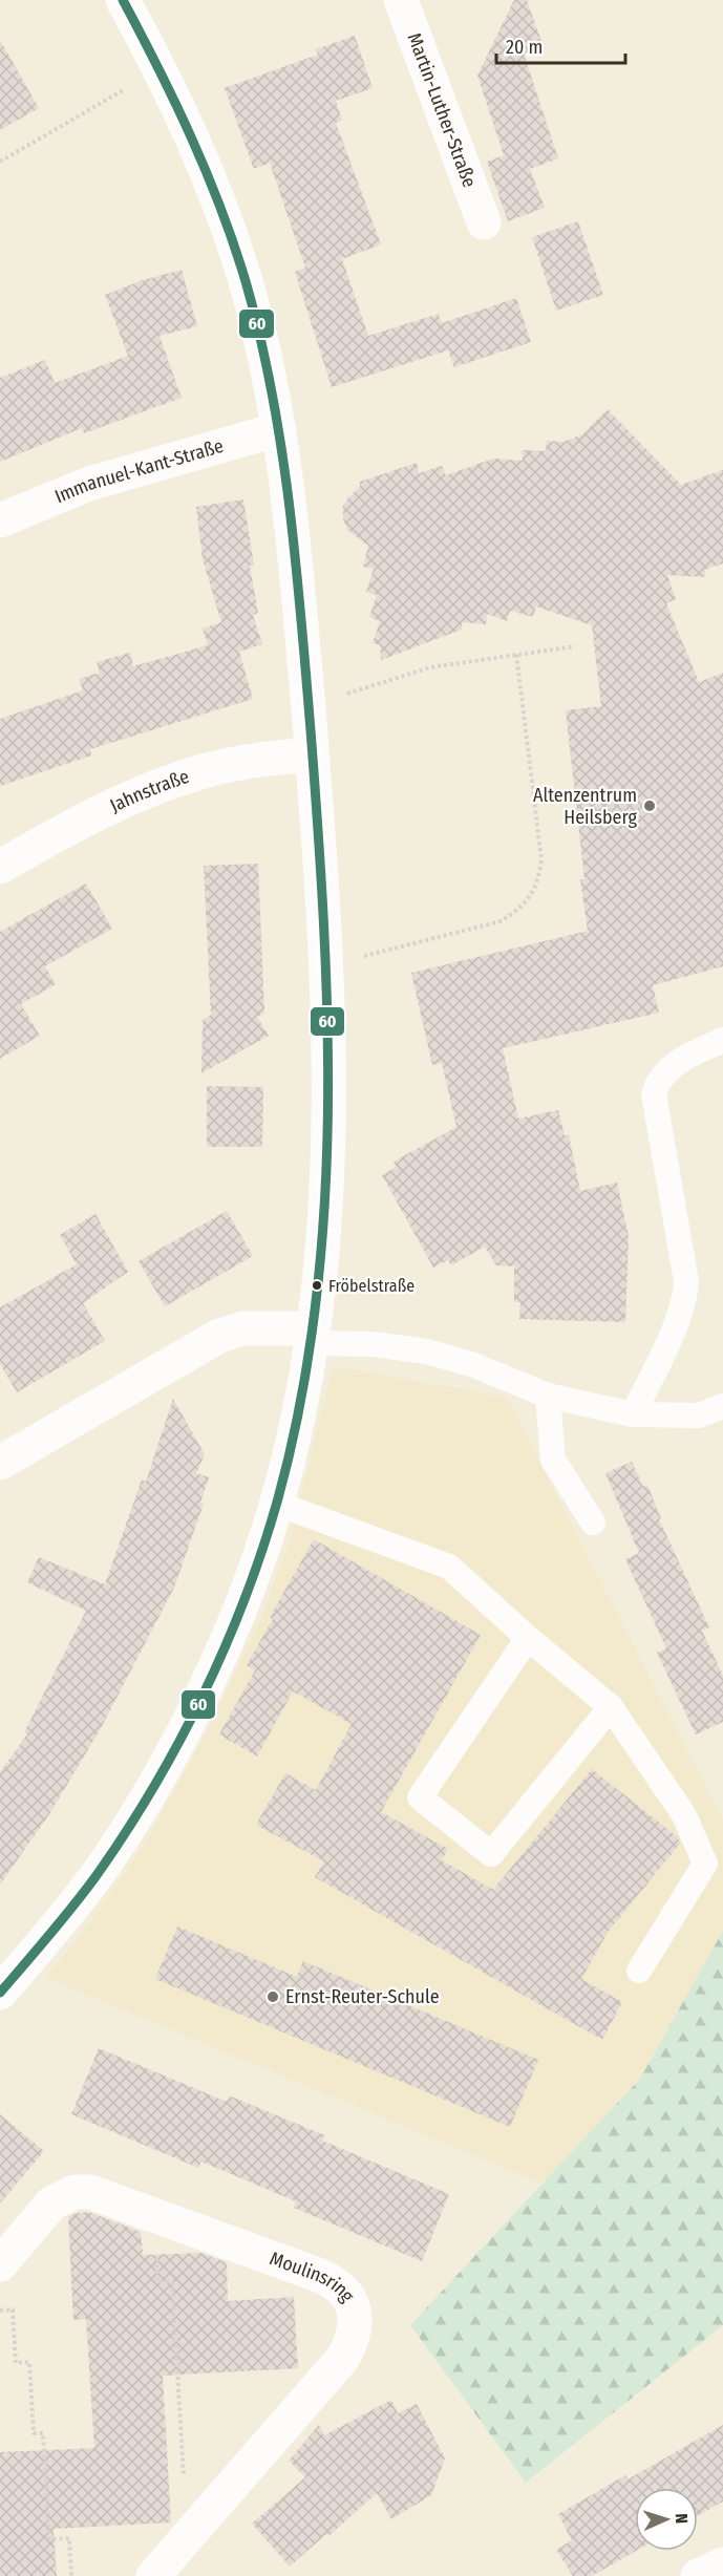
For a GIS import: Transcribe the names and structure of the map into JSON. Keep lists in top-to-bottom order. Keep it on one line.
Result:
{"streets":{"street":["Martin-Luther-Straße","Immanuel-Kant-Straße","Jahnstraße","Moulinsring"]},"places":["Altenzentrum Heilsberg","Fröbelstraße","Ernst-Reuter-Schule"],"lines":["transit line 60"],"scale_bar":"20 m","north":"right"}
